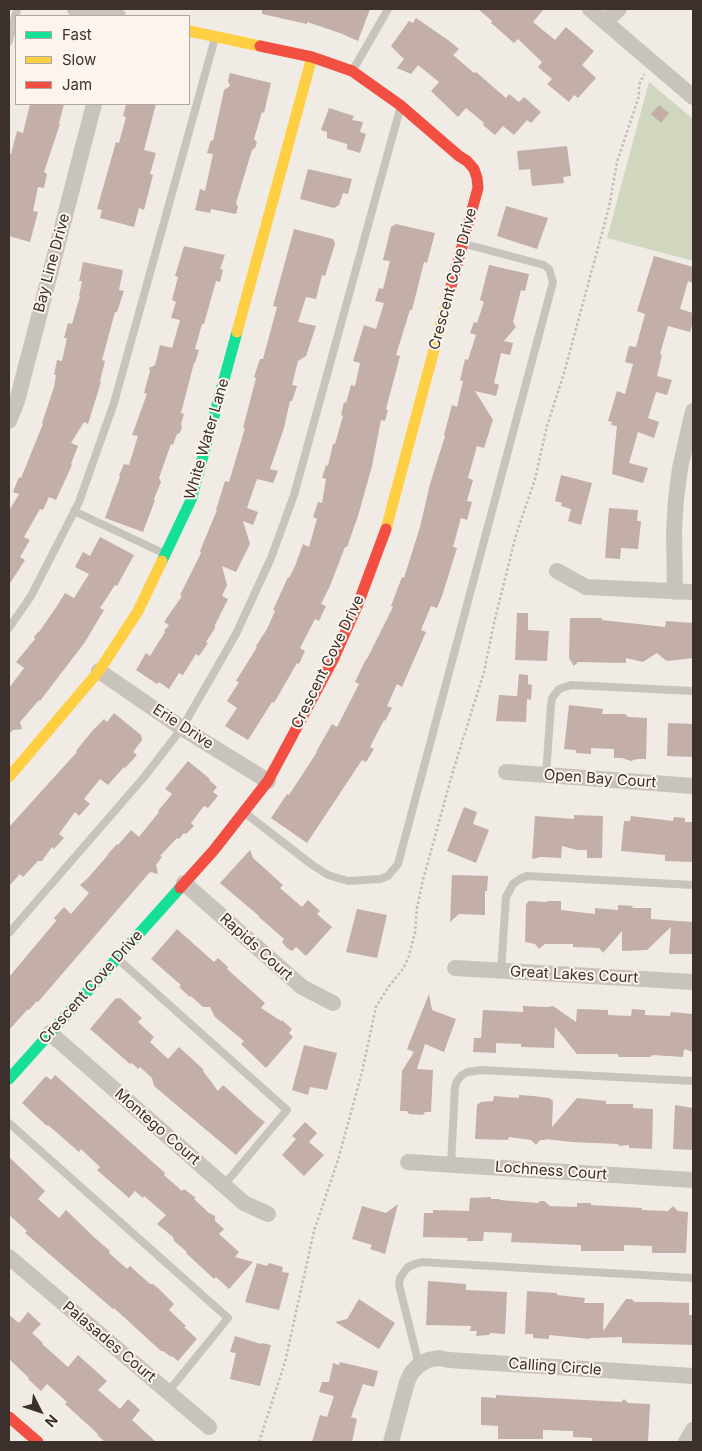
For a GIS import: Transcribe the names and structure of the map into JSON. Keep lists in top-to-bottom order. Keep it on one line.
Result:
{"streets":{"street":["Bay Line Drive","Crescent Cove Drive","White Water Lane","Erie Drive","Open Bay Court","Rapids Court","Great Lakes Court","Montego Court","Lochness Court","Palasades Court","Calling Circle"]},"crossings":[["Crescent Cove Drive","Erie Drive"],["Crescent Cove Drive","Rapids Court"],["Crescent Cove Drive","Montego Court"],["White Water Lane","Erie Drive"]],"legend":["Fast","Slow","Jam"],"north":"bottom right"}
